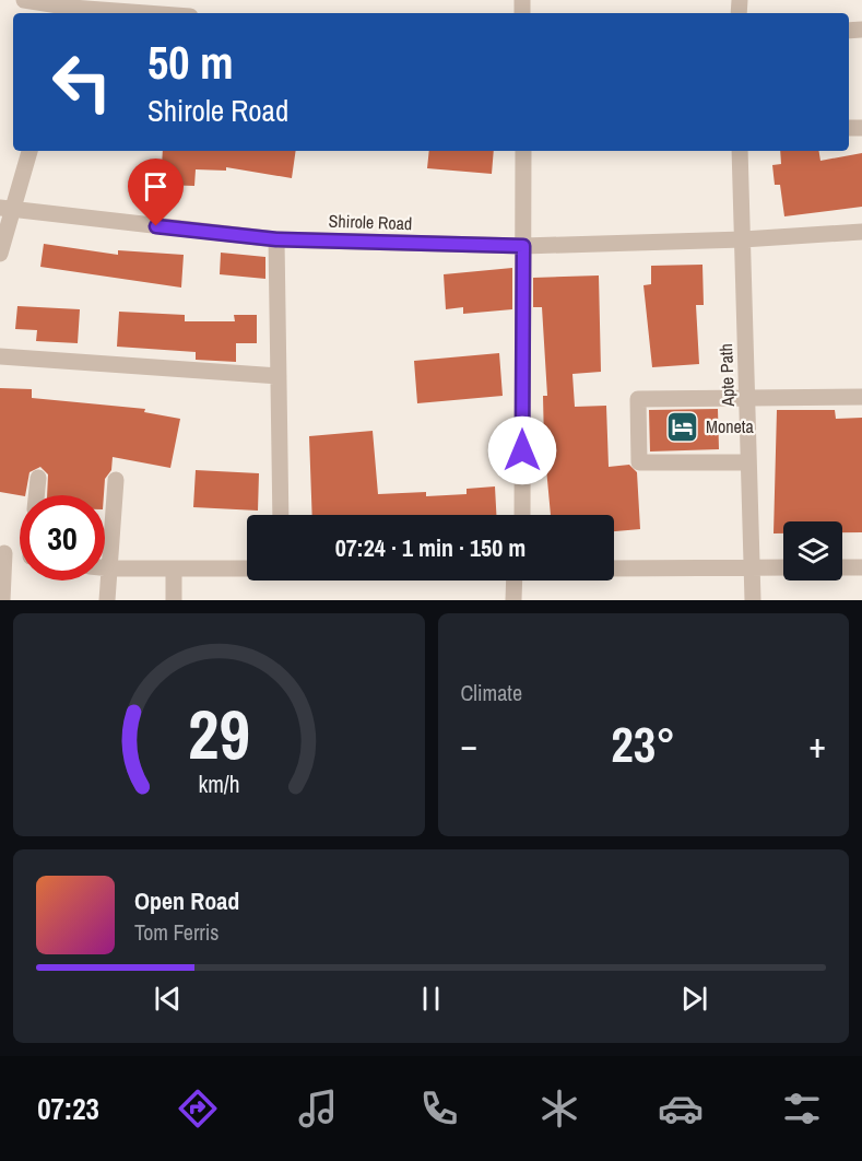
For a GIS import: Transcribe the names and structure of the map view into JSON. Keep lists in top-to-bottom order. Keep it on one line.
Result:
{"streets":{"street":["Shirole Road","Apte Path"]},"crossings":[["Shirole Road","Apte Path"]],"places":{"hotel":["Moneta"]},"page":{"turn":["50 m","Shirole Road"],"limit":"30","trip":"07:24 · 1 min · 150 m","tile":"Climate","heat":["−","23°","+"],"song":["Open Road","Tom Ferris"],"tabs":"07:23","gauge":["29","km/h"]}}
